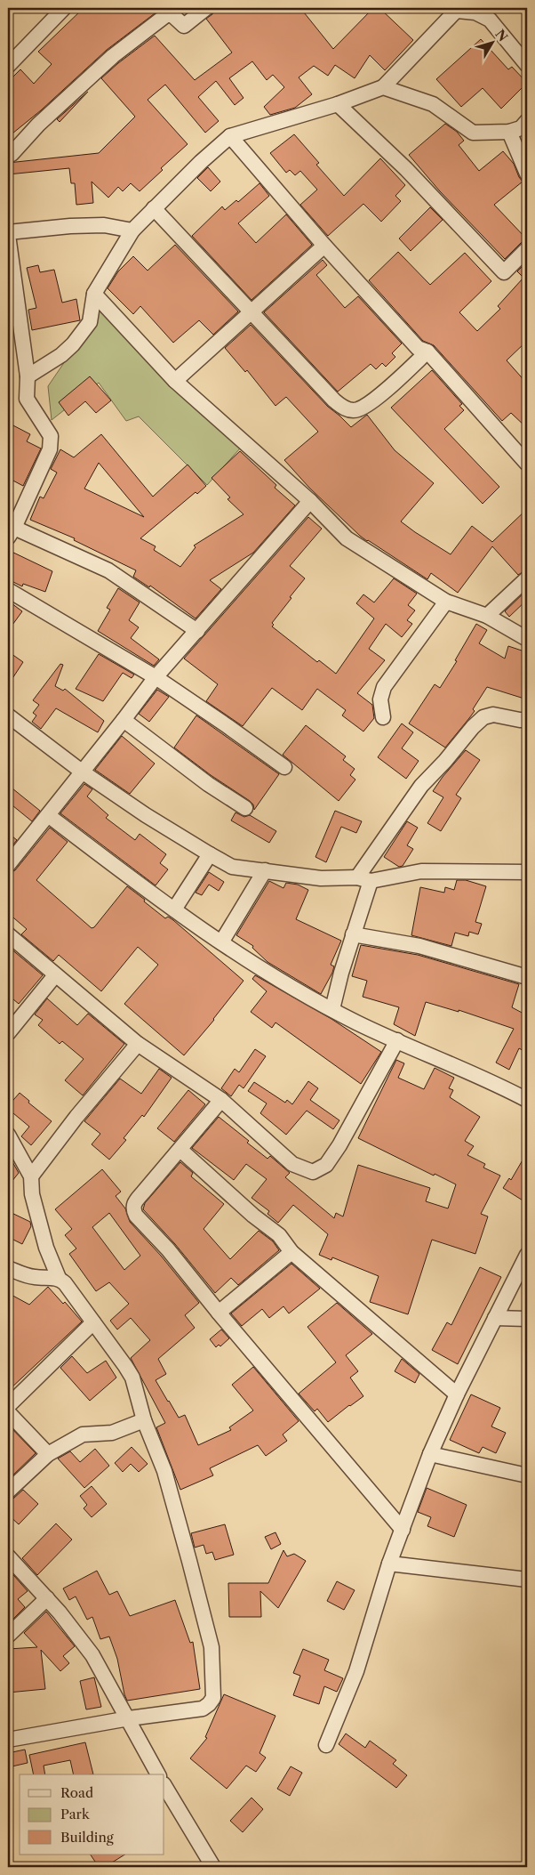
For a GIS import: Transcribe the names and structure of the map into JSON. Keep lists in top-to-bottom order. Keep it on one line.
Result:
{"legend":["Road","Park","Building"],"north":"top right"}
